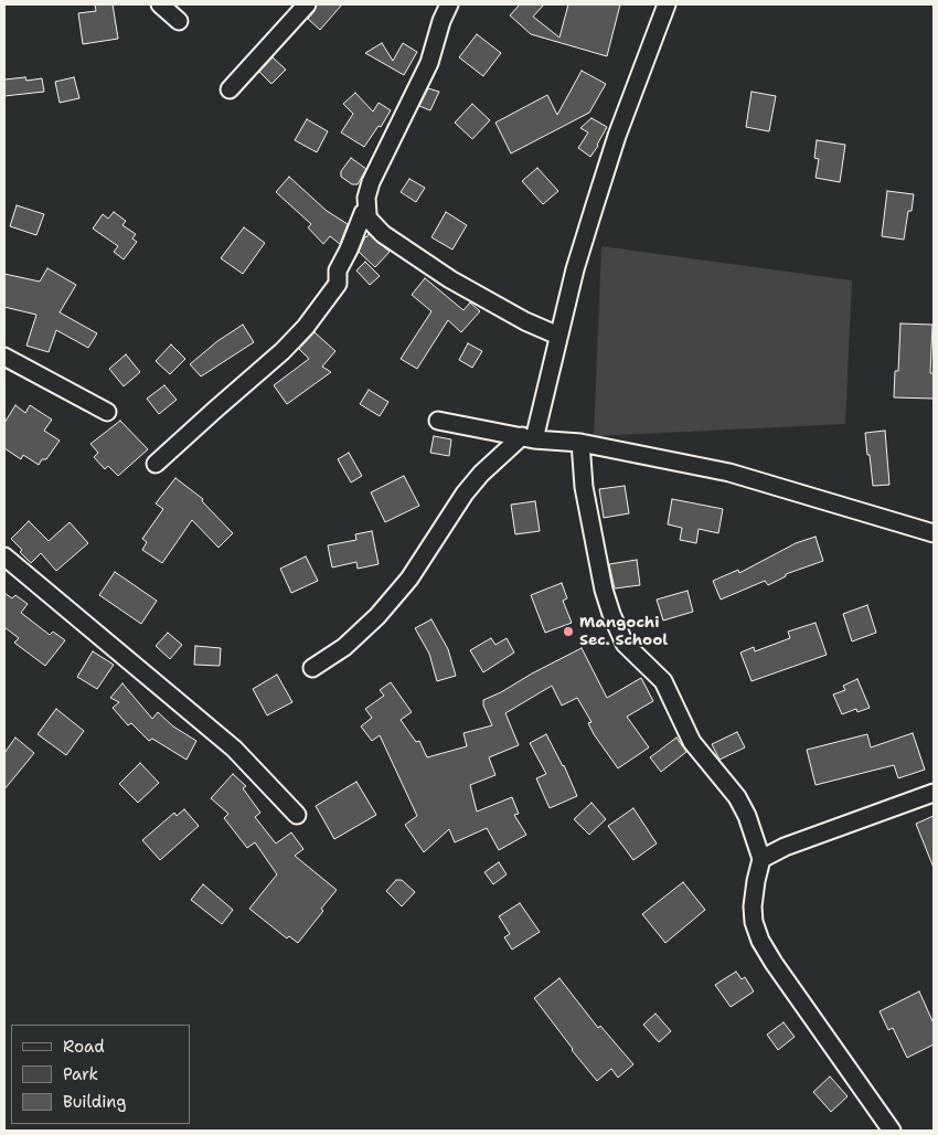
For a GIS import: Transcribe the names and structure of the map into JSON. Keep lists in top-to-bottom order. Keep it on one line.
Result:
{"places":["Mangochi Sec. School"],"legend":["Road","Park","Building"]}
